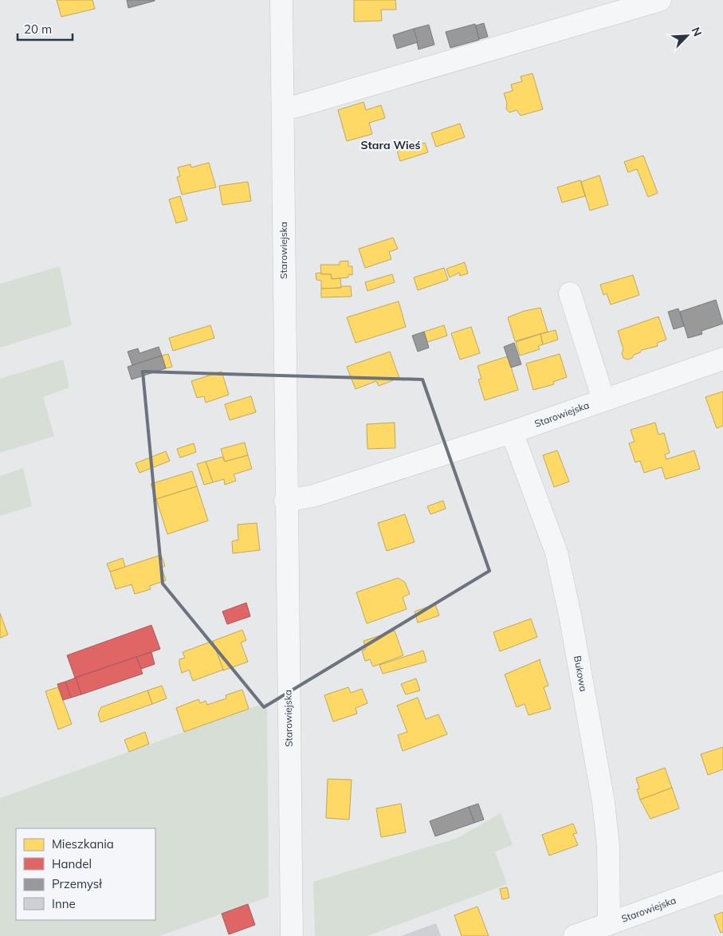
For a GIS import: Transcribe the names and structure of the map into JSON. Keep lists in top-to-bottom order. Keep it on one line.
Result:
{"streets":{"street":["Starowiejska","Bukowa"]},"crossings":[["Starowiejska","Bukowa"]],"districts":["Stara Wieś"],"legend":["Mieszkania","Handel","Przemysł","Inne"],"scale_bar":"20 m","north":"top right"}
